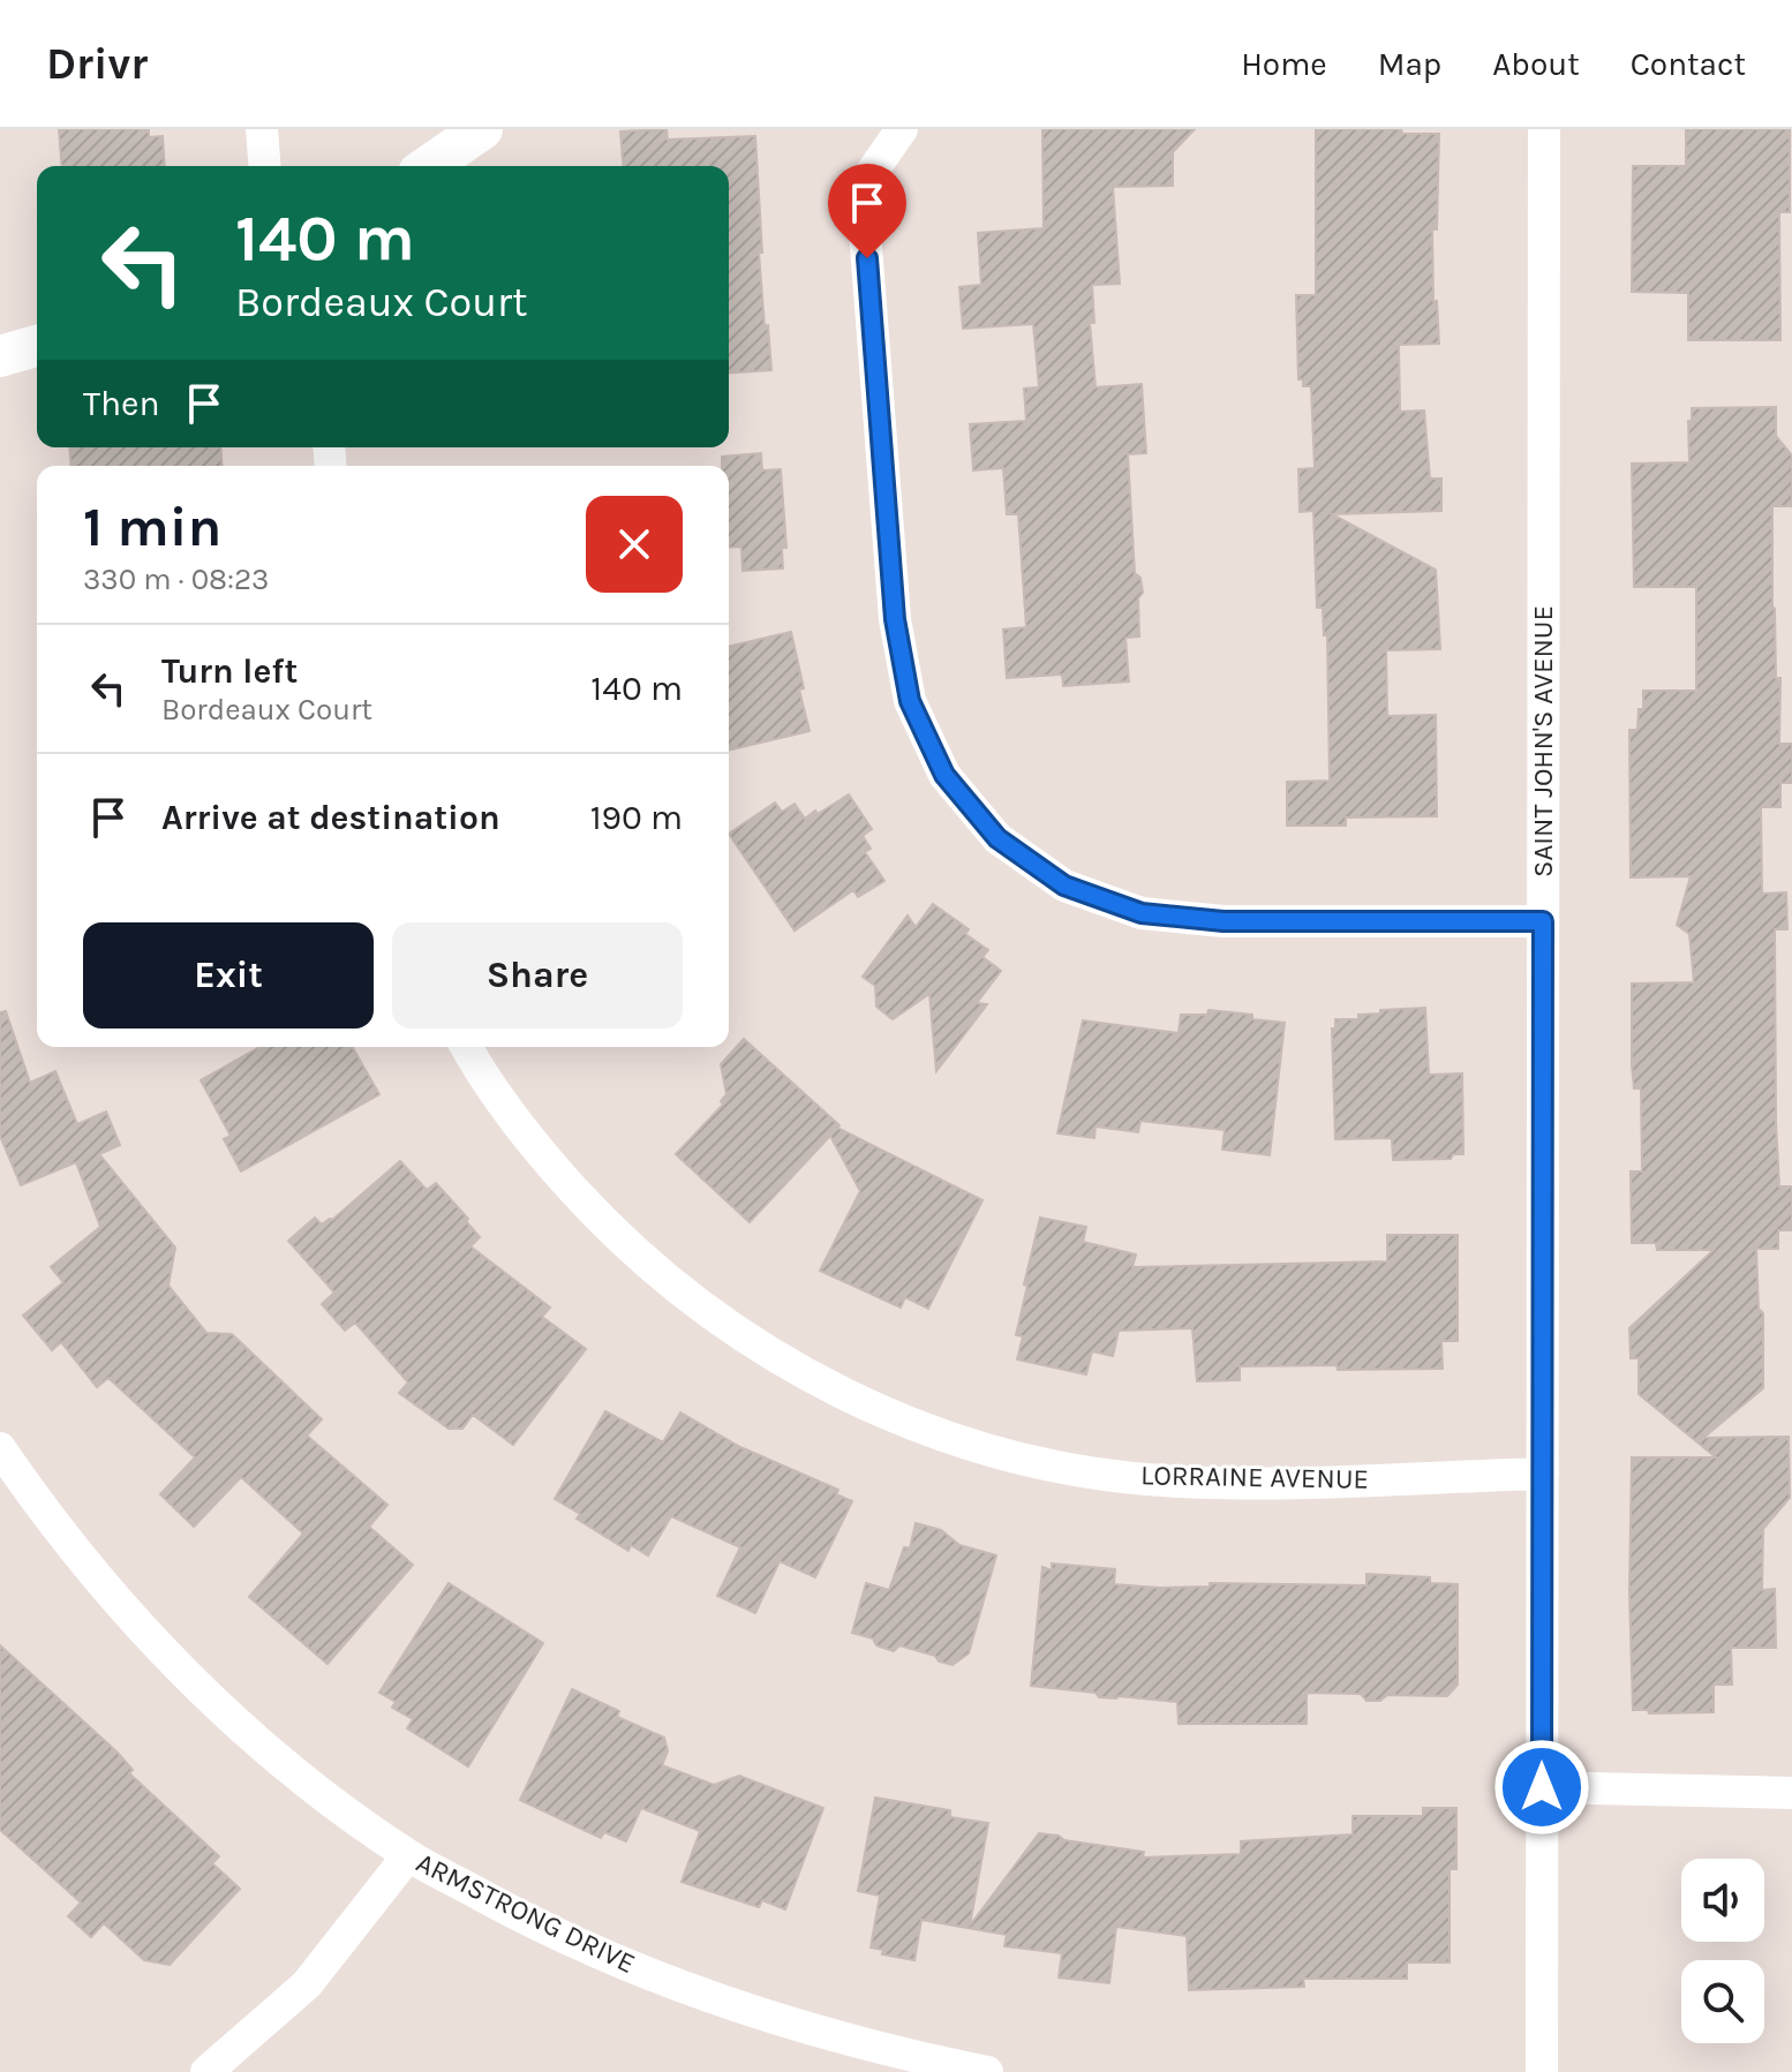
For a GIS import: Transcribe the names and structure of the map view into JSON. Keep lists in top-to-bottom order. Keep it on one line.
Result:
{"streets":{"street":["SAINT JOHN'S AVENUE","LORRAINE AVENUE","ARMSTRONG DRIVE"]},"crossings":[["SAINT JOHN'S AVENUE","LORRAINE AVENUE"]],"page":{"header":"Drivr","nav":["Home","Map","About","Contact"],"turn":["140 m","Bordeaux Court"],"then":"Then","heading":["1 min","330 m · 08:23"],"list":[{"name":"Turn left","note":"Bordeaux Court","value":"140 m"},{"name":"Arrive at destination","value":"190 m"}],"buttons":["Exit","Share"]}}
